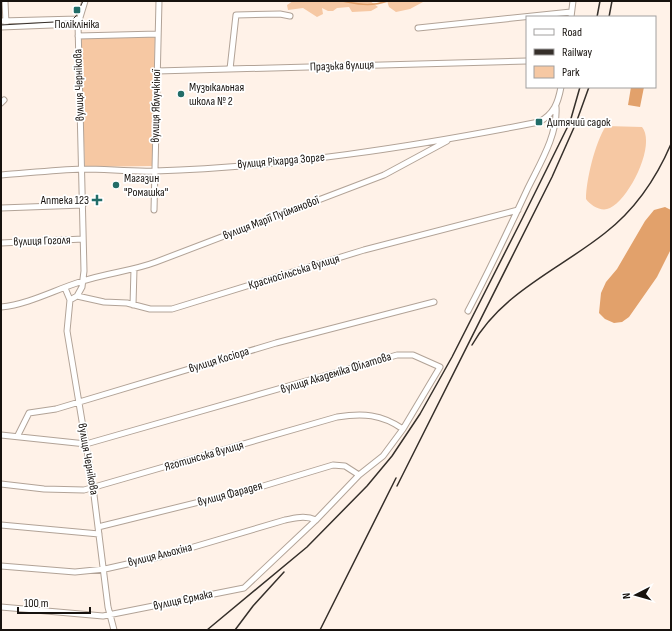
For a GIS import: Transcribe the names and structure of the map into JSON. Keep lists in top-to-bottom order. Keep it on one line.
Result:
{"streets":{"street":["Празька вулиця","вулиця Чернікова","вулиця Яблучкіної","вулиця Ріхарда Зорге","вулиця Марії Пуйманової","вулиця Гоголя","Красносільська вулиця","вулиця Косіора","вулиця Академіка Філатова","Яготинська вулиця","вулиця Фарадея","вулиця Альохіна","вулиця Єрмака"]},"crossings":[["Празька вулиця","вулиця Яблучкіної"],["вулиця Чернікова","вулиця Ріхарда Зорге"],["вулиця Чернікова","вулиця Марії Пуйманової"],["вулиця Чернікова","вулиця Гоголя"],["вулиця Чернікова","вулиця Косіора"],["вулиця Чернікова","вулиця Академіка Філатова"],["вулиця Чернікова","Яготинська вулиця"],["вулиця Чернікова","вулиця Фарадея"],["вулиця Чернікова","вулиця Альохіна"],["вулиця Чернікова","вулиця Єрмака"],["вулиця Яблучкіної","вулиця Ріхарда Зорге"],["вулиця Ріхарда Зорге","вулиця Марії Пуйманової"],["вулиця Академіка Філатова","Яготинська вулиця"],["вулиця Академіка Філатова","вулиця Фарадея"],["вулиця Академіка Філатова","вулиця Альохіна"],["вулиця Академіка Філатова","вулиця Єрмака"],["вулиця Альохіна","вулиця Єрмака"]],"places":{"transit":["Поліклініка","Дитячий садок"],"other":["Музыкальная школа № 2","Магазин \"Ромашка\""],"health":["Аптека 123"]},"legend":["Road","Railway","Park"],"scale_bar":"100 m","north":"left"}
